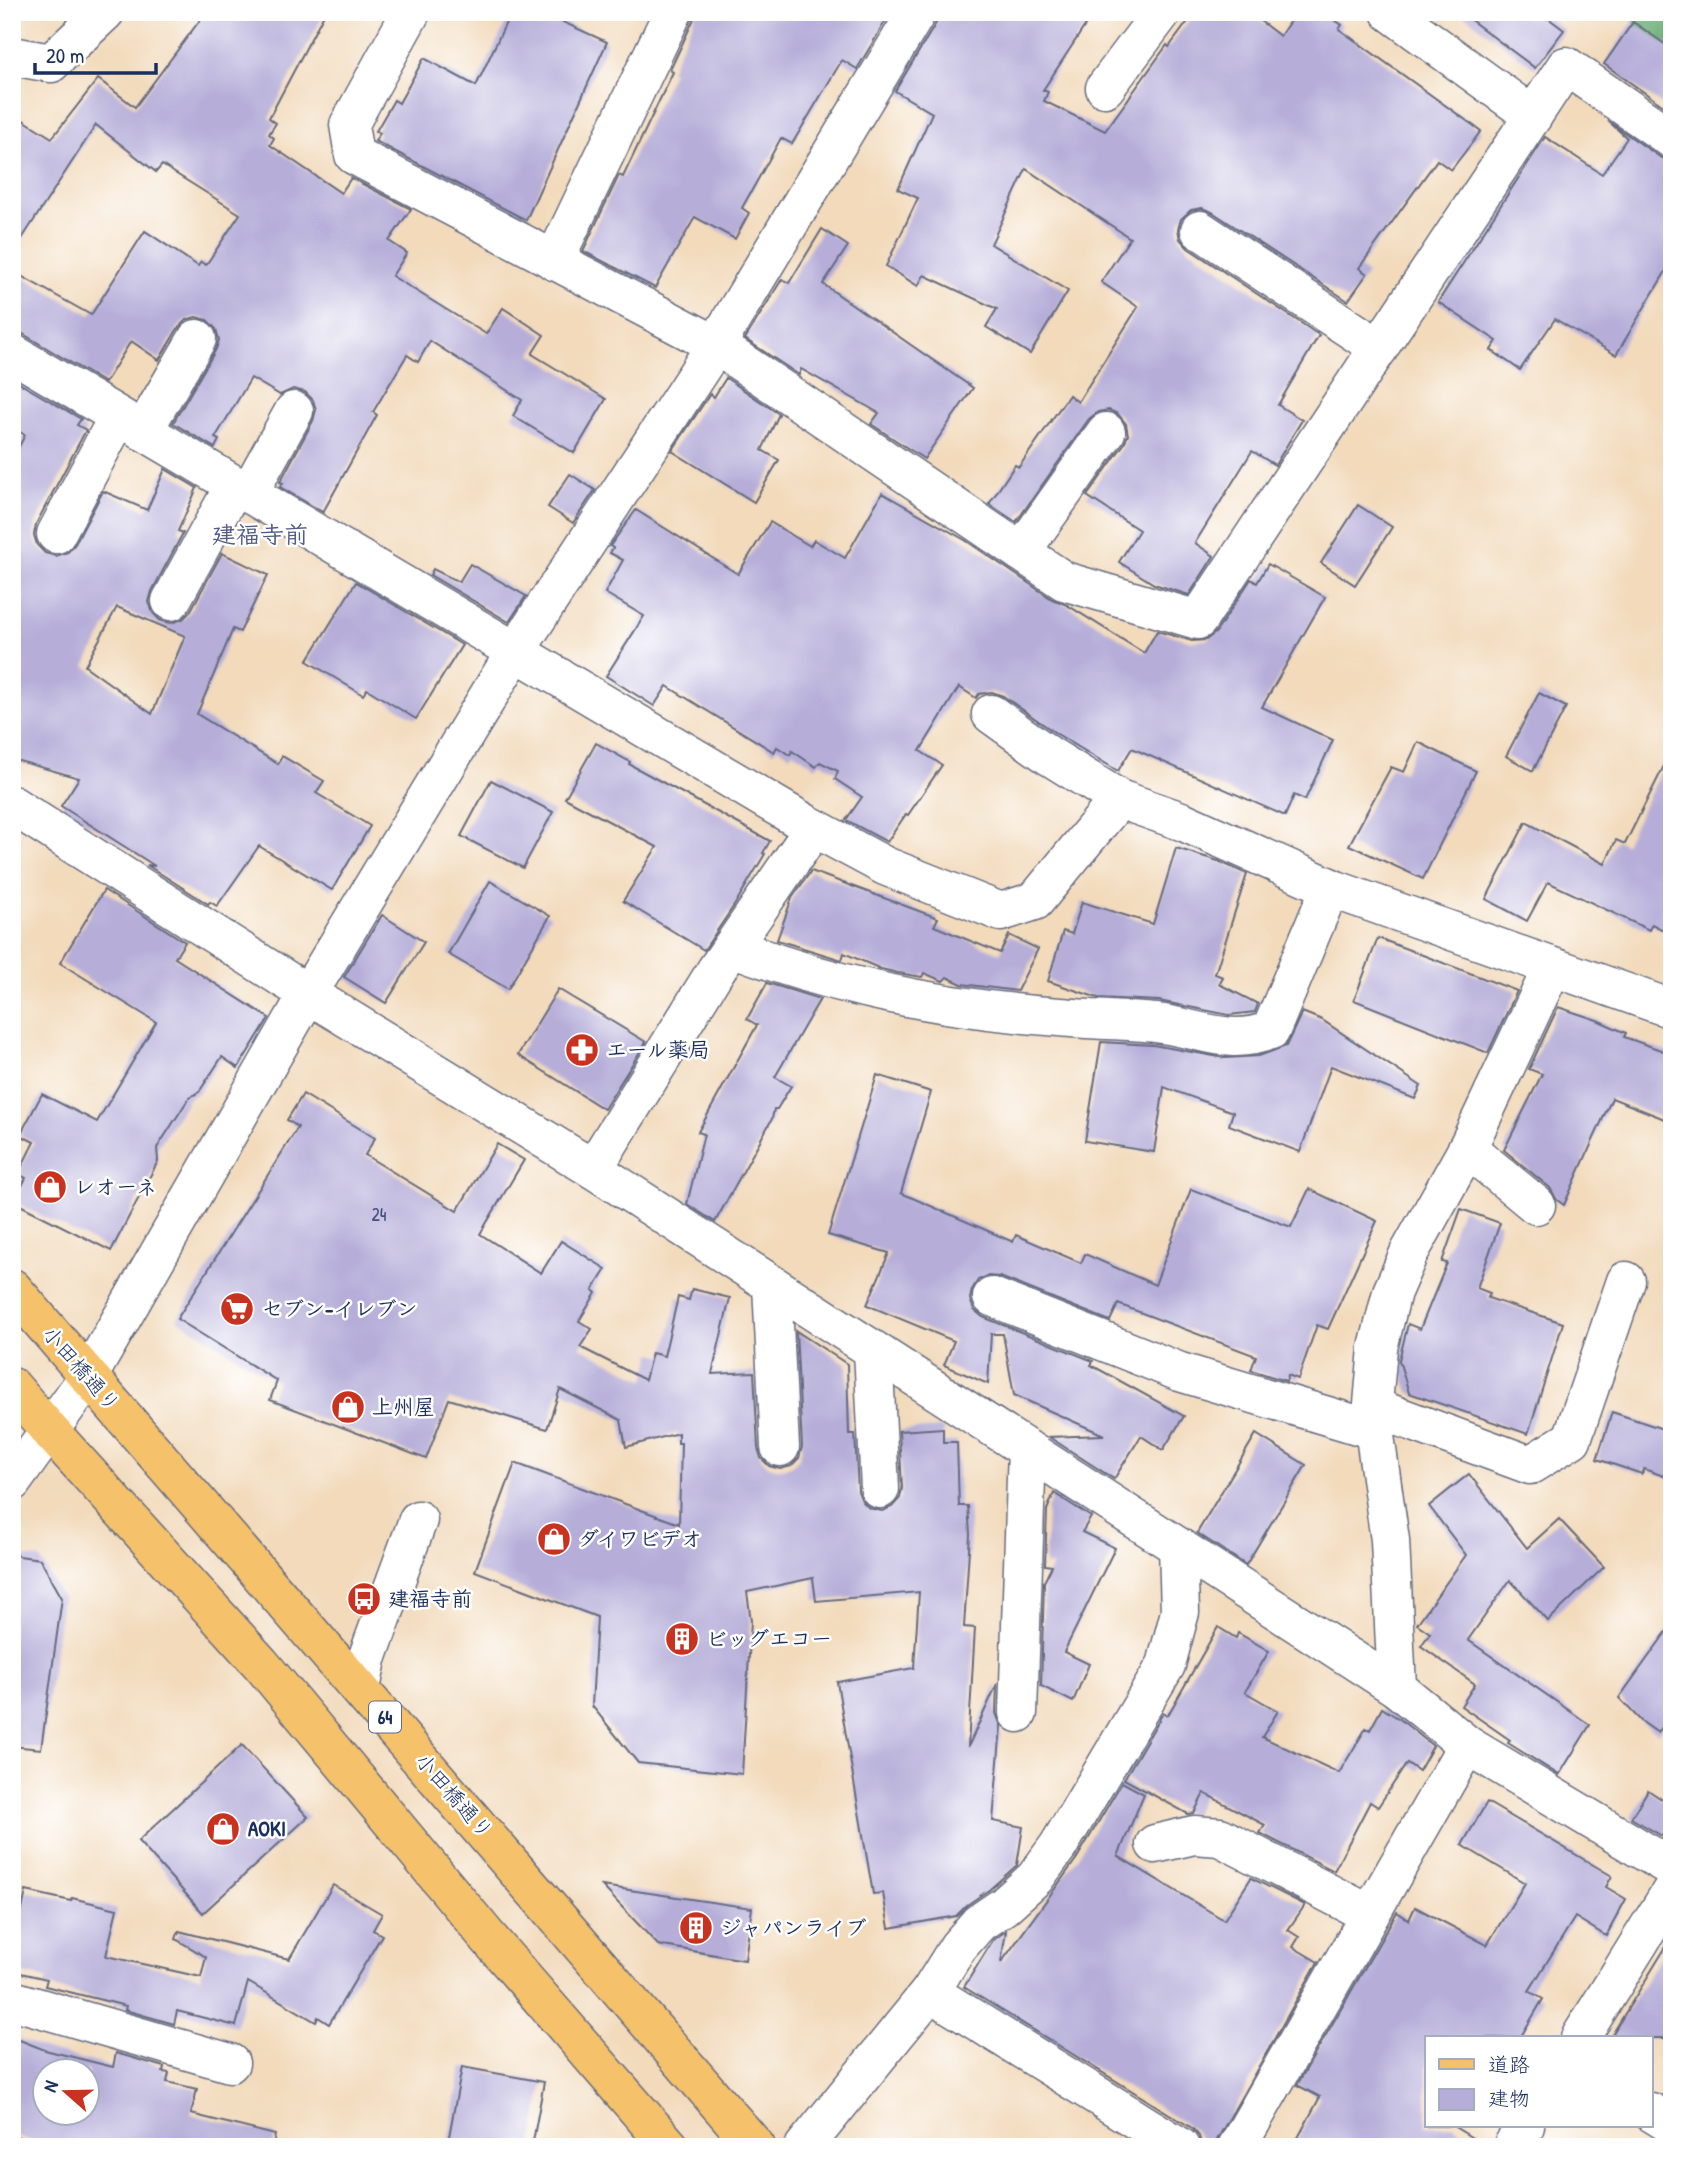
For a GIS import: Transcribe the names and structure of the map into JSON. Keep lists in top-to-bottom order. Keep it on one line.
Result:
{"streets":{"main road":["小田橋通り","64"]},"districts":["建福寺前"],"places":{"pharmacy":["エール薬局"],"shop":["レオーネ","上州屋","ダイワビデオ","AOKI"],"supermarket":["セブン-イレブン"],"bus stop":["建福寺前"],"building":["ビッグエコー","ジャパンライブ"]},"house_numbers":["24"],"legend":["道路","建物"],"scale_bar":"20 m","north":"left"}
